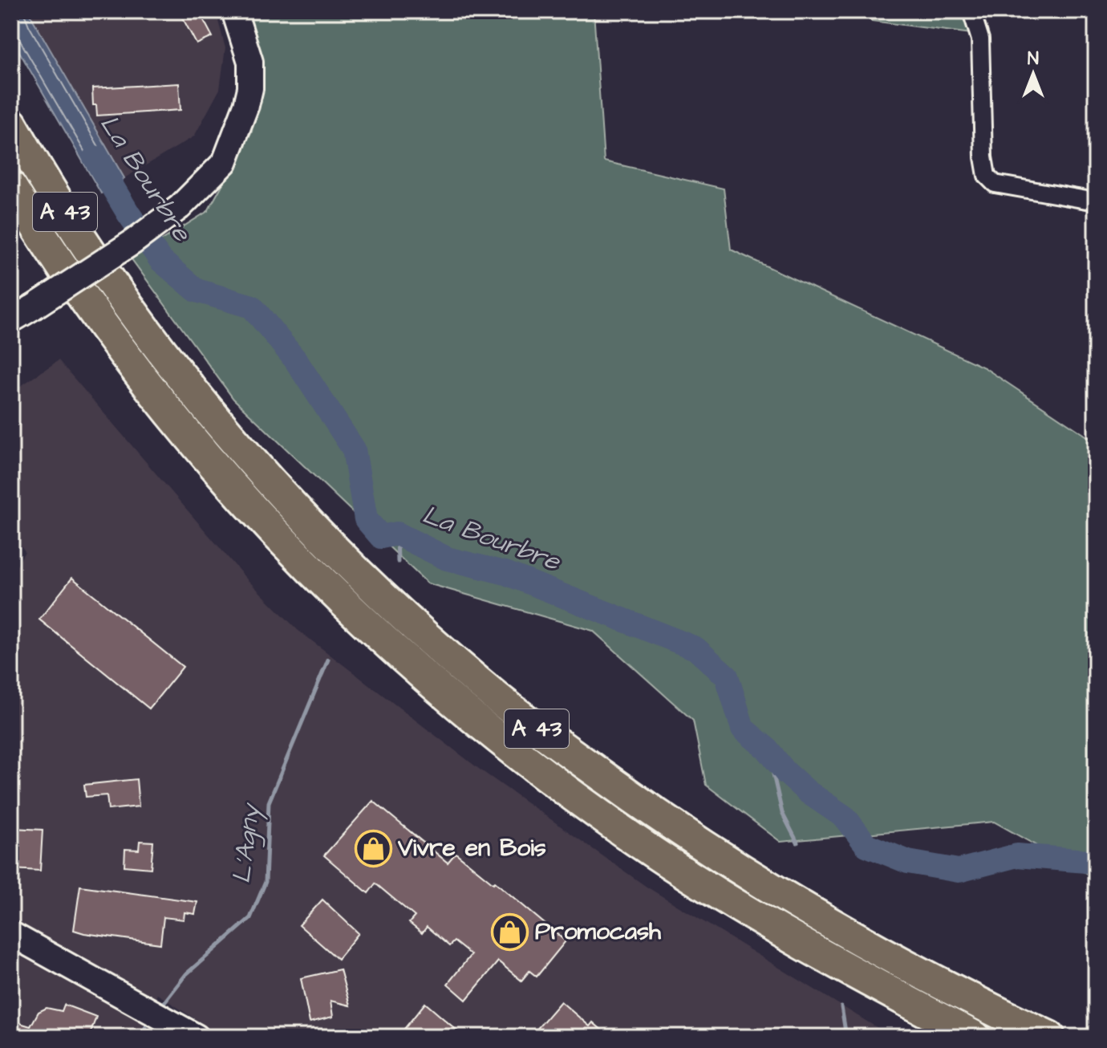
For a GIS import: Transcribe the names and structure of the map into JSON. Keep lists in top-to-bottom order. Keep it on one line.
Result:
{"streets":{"highway":["A 43"]},"water":["La Bourbre","L'Agny"],"places":{"shop":["Vivre en Bois","Promocash"]},"north":"top"}
